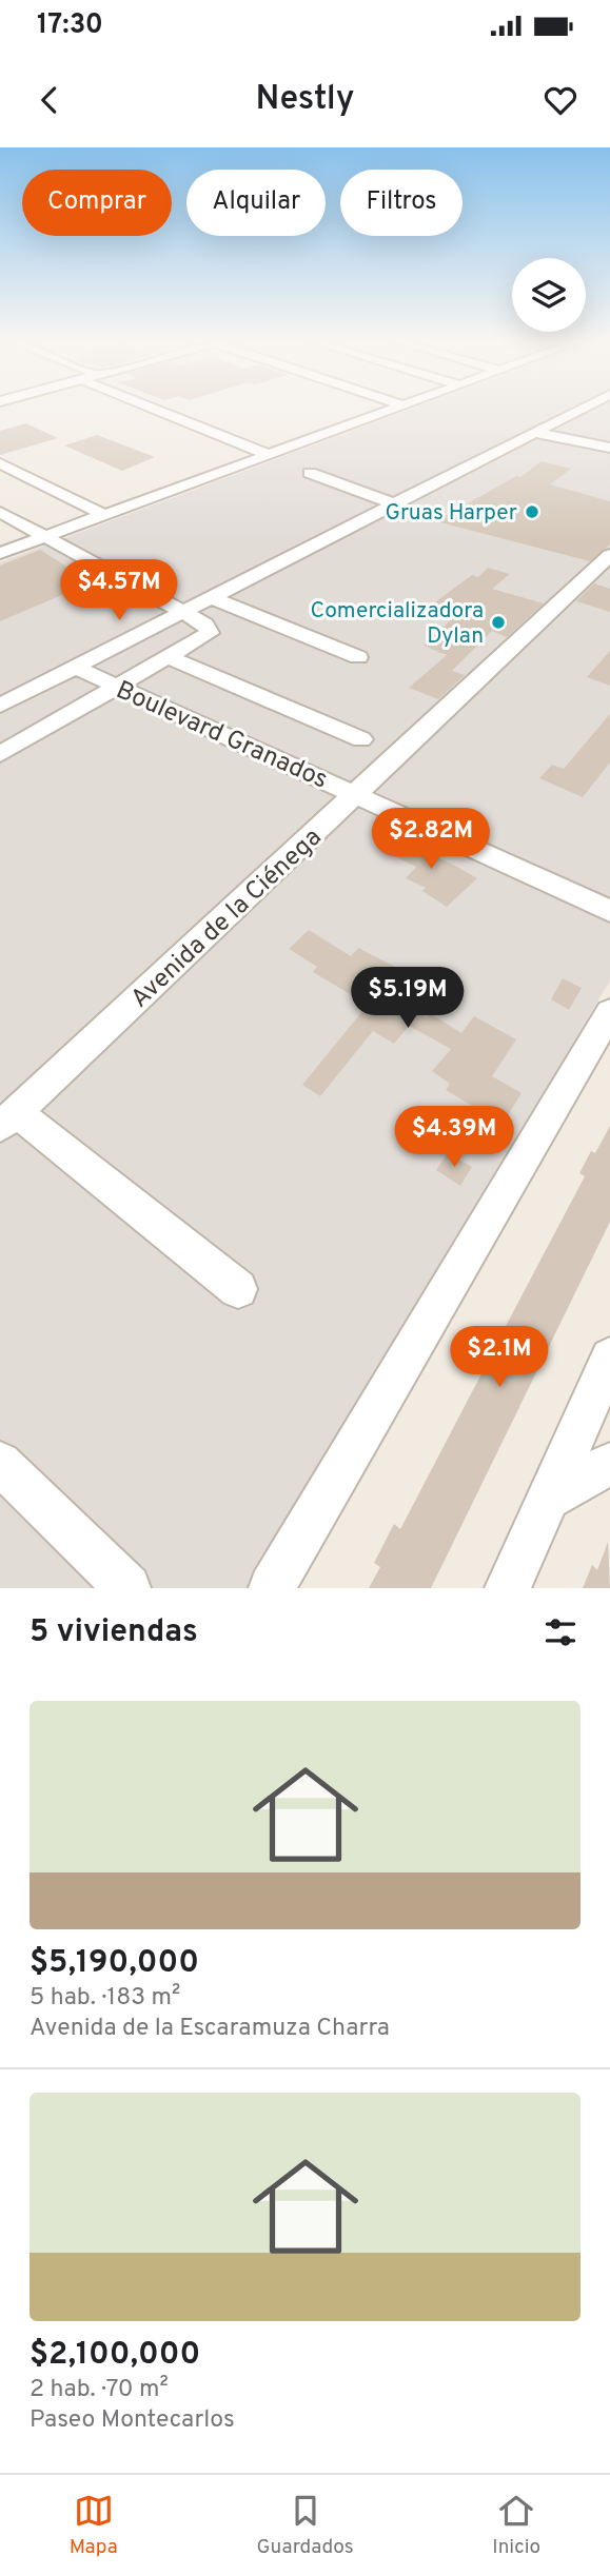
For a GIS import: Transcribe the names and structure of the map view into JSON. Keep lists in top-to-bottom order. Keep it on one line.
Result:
{"streets":{"street":["Boulevard Granados","Avenida de la Ciénega"]},"crossings":[["Boulevard Granados","Avenida de la Ciénega"]],"places":["Gruas Harper","Comercializadora Dylan"],"page":{"status":"17:30","header":"Nestly","chip":["Comprar","Alquilar","Filtros"],"price":["$4.57M","$2.82M","$5.19M","$4.39M","$2.1M"],"heading":"5 viviendas","list":[{"name":"$5,190,000","note":"5 hab. · 183 m² · Avenida de la Escaramuza Charra"},{"name":"$2,100,000","note":"2 hab. · 70 m² · Paseo Montecarlos"}],"tabs":["Mapa","Guardados","Inicio"]}}
